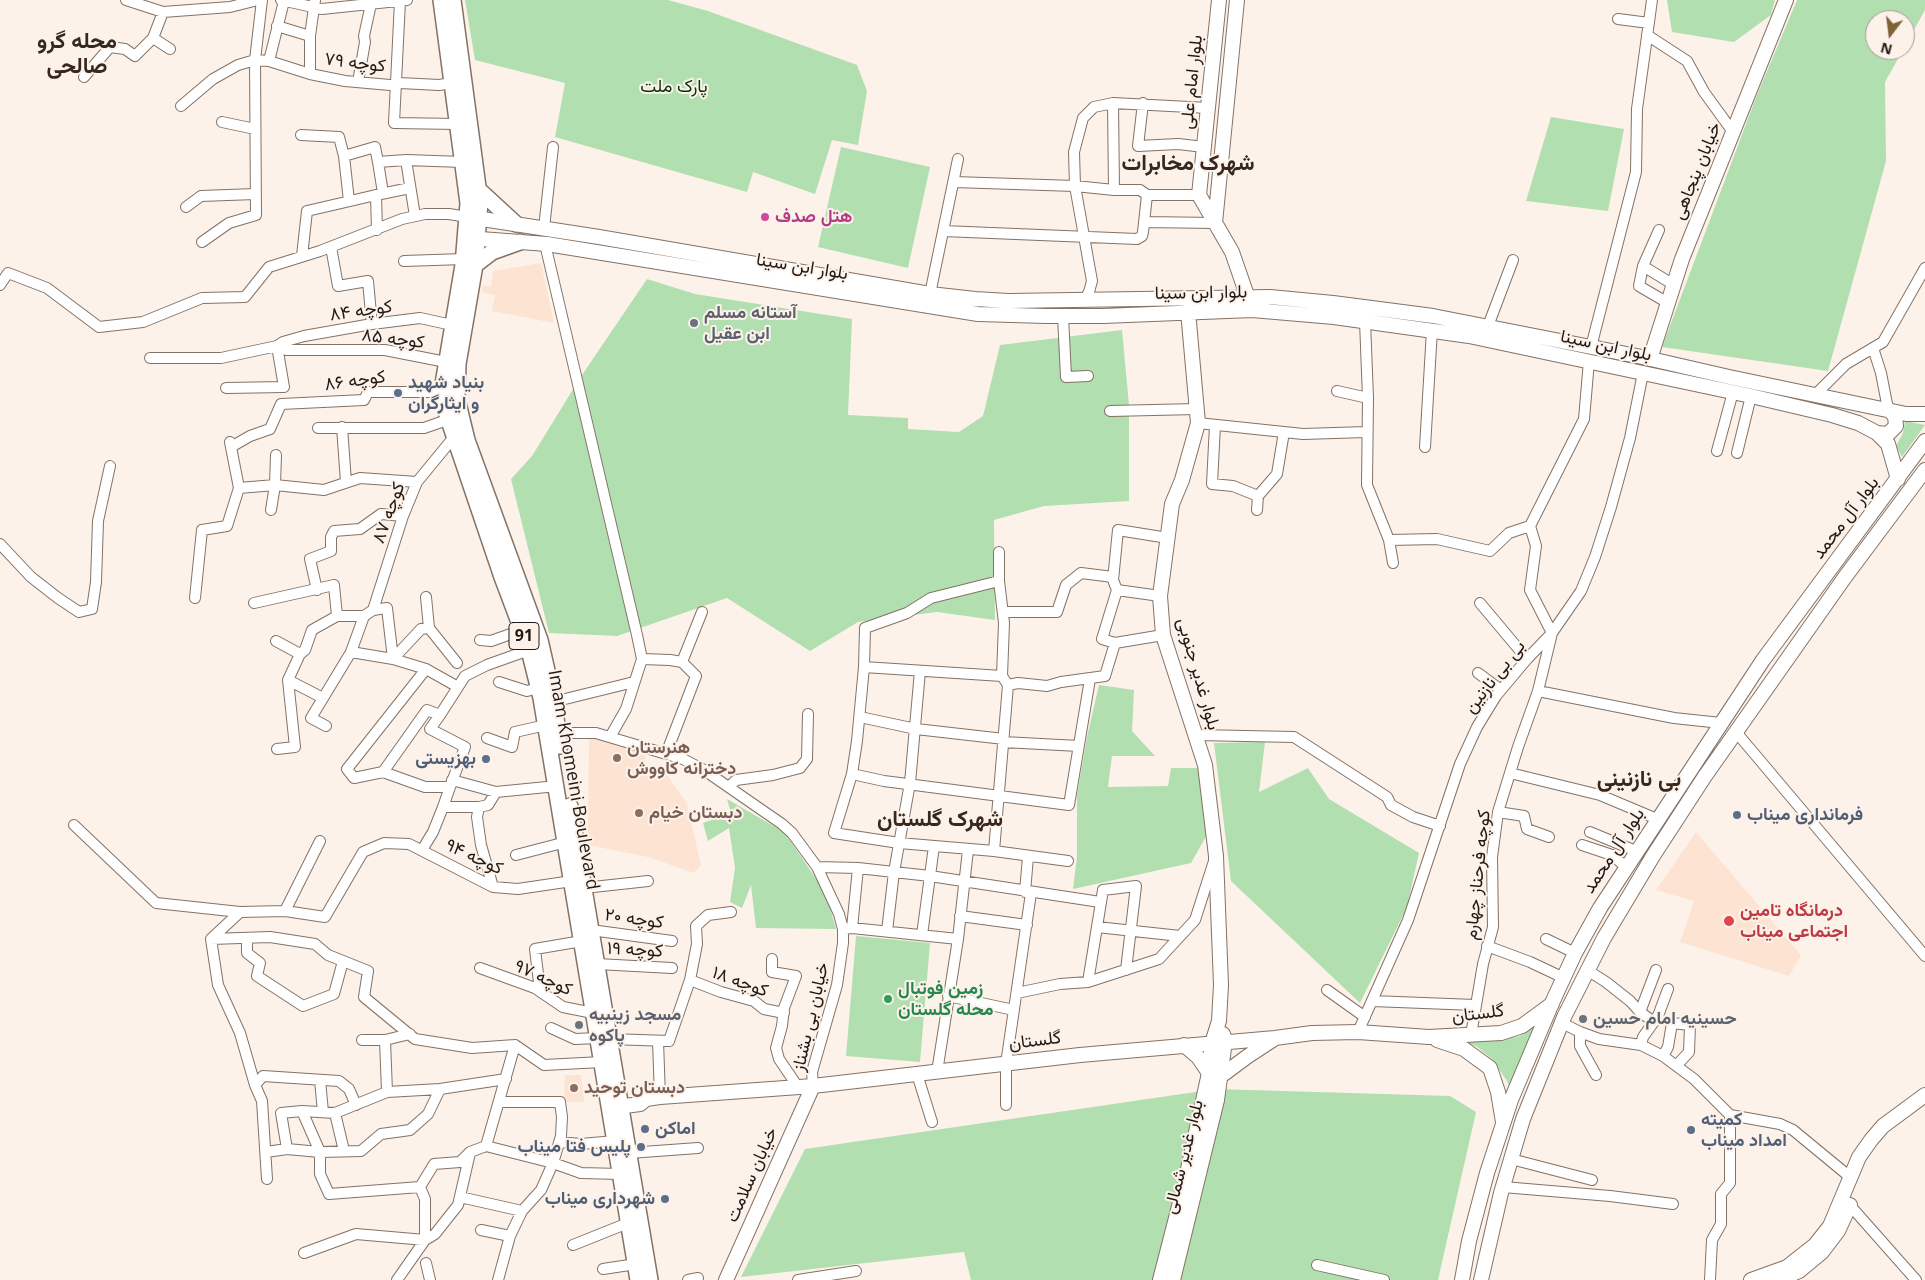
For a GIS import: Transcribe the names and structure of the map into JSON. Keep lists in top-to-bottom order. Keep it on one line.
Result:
{"streets":{"main road":["بلوار امام علی","خیابان پنجاهی","بلوار ابن سینا","بلوار آل محمد","91","بلوار غدیر جنوبی","Imam Khomeini Boulevard","گلستان","بلوار غدیر شمالی","خیابان سلامت"],"street":["کوچه ۷۹","کوچه ۸۴","کوچه ۸۵","کوچه ۸۶","کوچه ۸۷","بی بی نازنین","کوچه ۹۴","کوچه فرحناز چهارم","کوچه ۲۰","کوچه ۱۹","کوچه ۹۷","کوچه ۱۸","خیابان بی بشناز"]},"crossings":[["کوچه ۷۹","Imam Khomeini Boulevard"],["خیابان پنجاهی","بلوار ابن سینا"],["بلوار ابن سینا","بلوار آل محمد"],["بلوار ابن سینا","بلوار غدیر جنوبی"],["بلوار ابن سینا","بی بی نازنین"],["بلوار ابن سینا","Imam Khomeini Boulevard"],["کوچه ۸۴","کوچه ۸۵"],["کوچه ۸۴","Imam Khomeini Boulevard"],["کوچه ۸۵","Imam Khomeini Boulevard"],["کوچه ۸۶","Imam Khomeini Boulevard"],["کوچه ۸۷","Imam Khomeini Boulevard"],["بلوار آل محمد","گلستان"],["بلوار غدیر جنوبی","گلستان"],["بلوار غدیر جنوبی","بلوار غدیر شمالی"],["بی بی نازنین","کوچه فرحناز چهارم"],["بی بی نازنین","گلستان"],["Imam Khomeini Boulevard","کوچه ۹۴"],["Imam Khomeini Boulevard","کوچه ۲۰"],["Imam Khomeini Boulevard","کوچه ۱۹"],["Imam Khomeini Boulevard","کوچه ۹۷"],["Imam Khomeini Boulevard","گلستان"],["Imam Khomeini Boulevard","خیابان بی بشناز"],["کوچه فرحناز چهارم","گلستان"],["کوچه ۲۰","کوچه ۹۷"],["گلستان","خیابان بی بشناز"],["گلستان","بلوار غدیر شمالی"],["گلستان","خیابان سلامت"],["خیابان بی بشناز","خیابان سلامت"]],"districts":["محله گرو صالحی","شهرک مخابرات","بی نازنینی","شهرک گلستان"],"parks":["پارک ملت"],"places":["هتل صدف","آستانه مسلم ابن عقیل","بنیاد شهید و ایثارگران","هنرستان دخترانه کاووش","بهزیستی","دبستان خیام","فرمانداری میناب","درمانگاه تامین اجتماعی میناب","زمین فوتبال محله گلستان","حسینیه امام حسین","مسجد زینبیه پاکوه","دبستان توحید","اماکن","کمیته امداد میناب","پلیس فتا میناب","شهرداری میناب"],"north":"bottom"}
